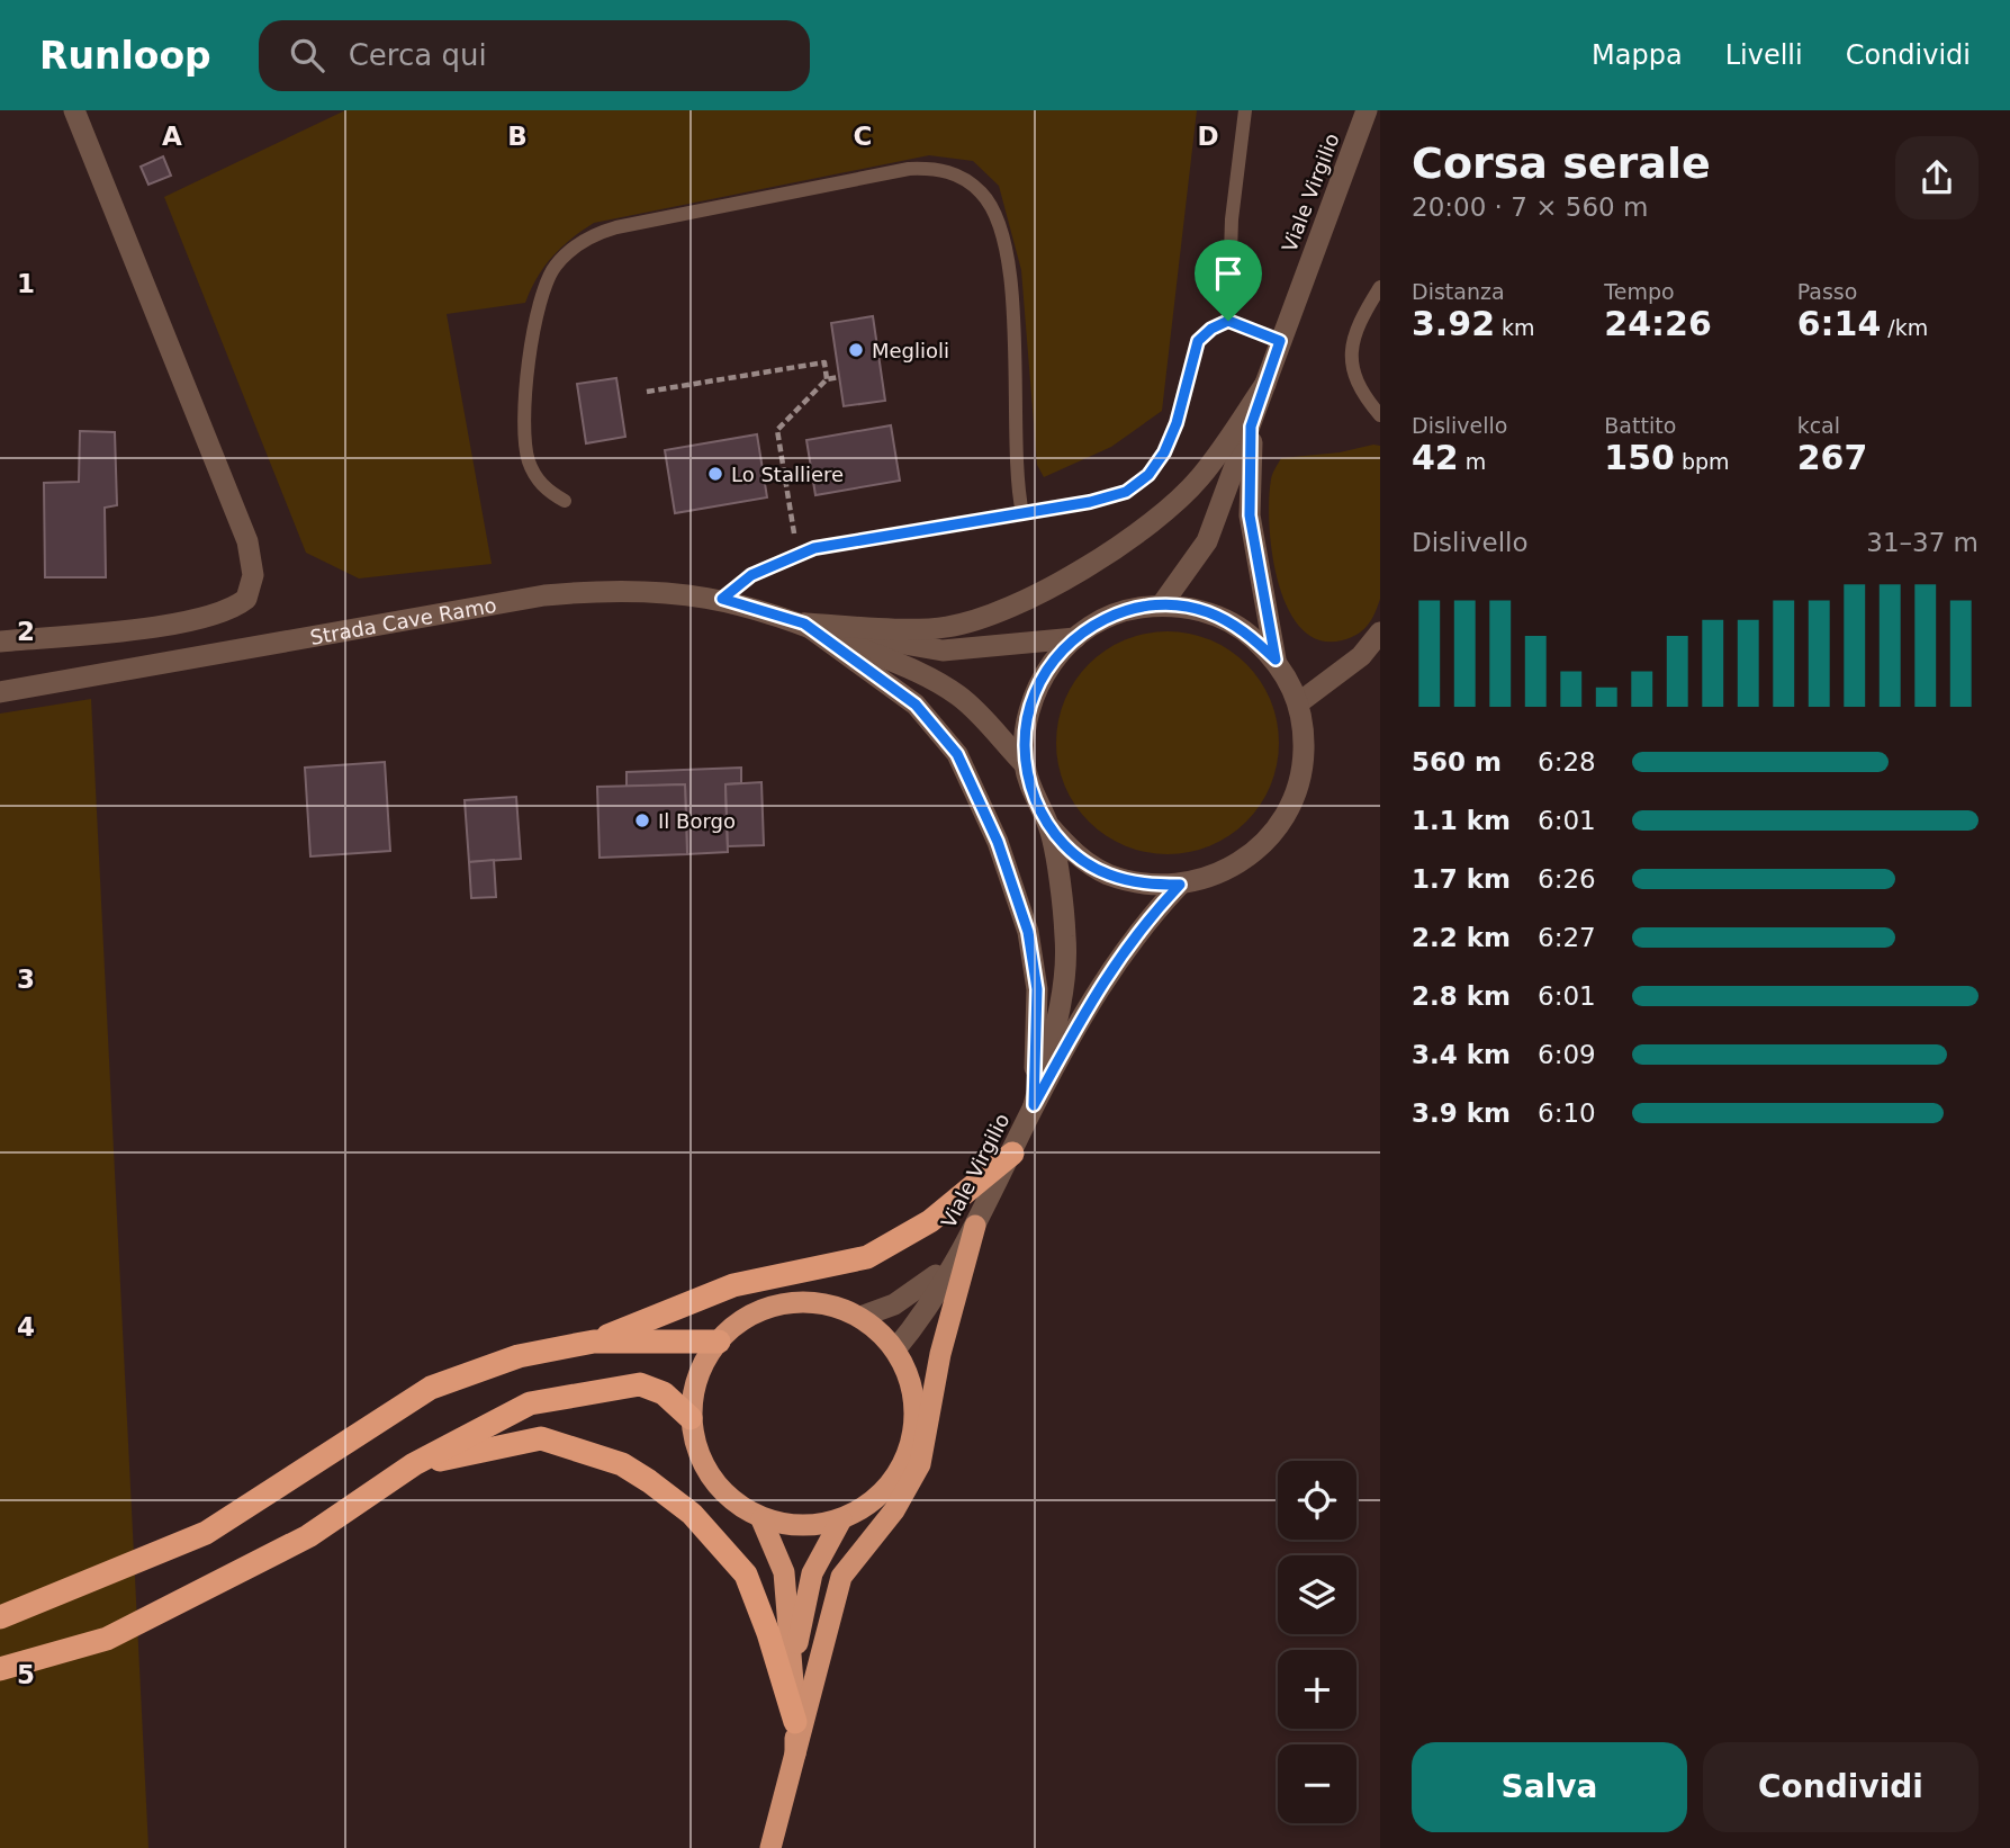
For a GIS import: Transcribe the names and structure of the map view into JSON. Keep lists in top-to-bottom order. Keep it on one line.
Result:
{"streets":{"street":["Viale Virgilio","Strada Cave Ramo"]},"crossings":[["Viale Virgilio","Strada Cave Ramo"]],"places":["Meglioli","Lo Stalliere","Il Borgo"],"page":{"header":"Runloop","search":"Cerca qui","nav":["Mappa","Livelli","Condividi"],"heading":["Corsa serale","20:00 · 7 × 560 m"],"stats":[["Distanza","3.92 km"],["Tempo","24:26"],["Passo","6:14 /km"],["Dislivello","42 m"],["Battito","150 bpm"],["kcal","267"]],"chart":["Dislivello","31–37 m"],"list":[{"name":"560 m","note":"6:28"},{"name":"1.1 km","note":"6:01"},{"name":"1.7 km","note":"6:26"},{"name":"2.2 km","note":"6:27"},{"name":"2.8 km","note":"6:01"},{"name":"3.4 km","note":"6:09"},{"name":"3.9 km","note":"6:10"}],"map_buttons":["+","−"],"buttons":["Salva","Condividi"]},"grid":{"columns":["A","B","C","D"],"rows":["1","2","3","4","5"]}}
